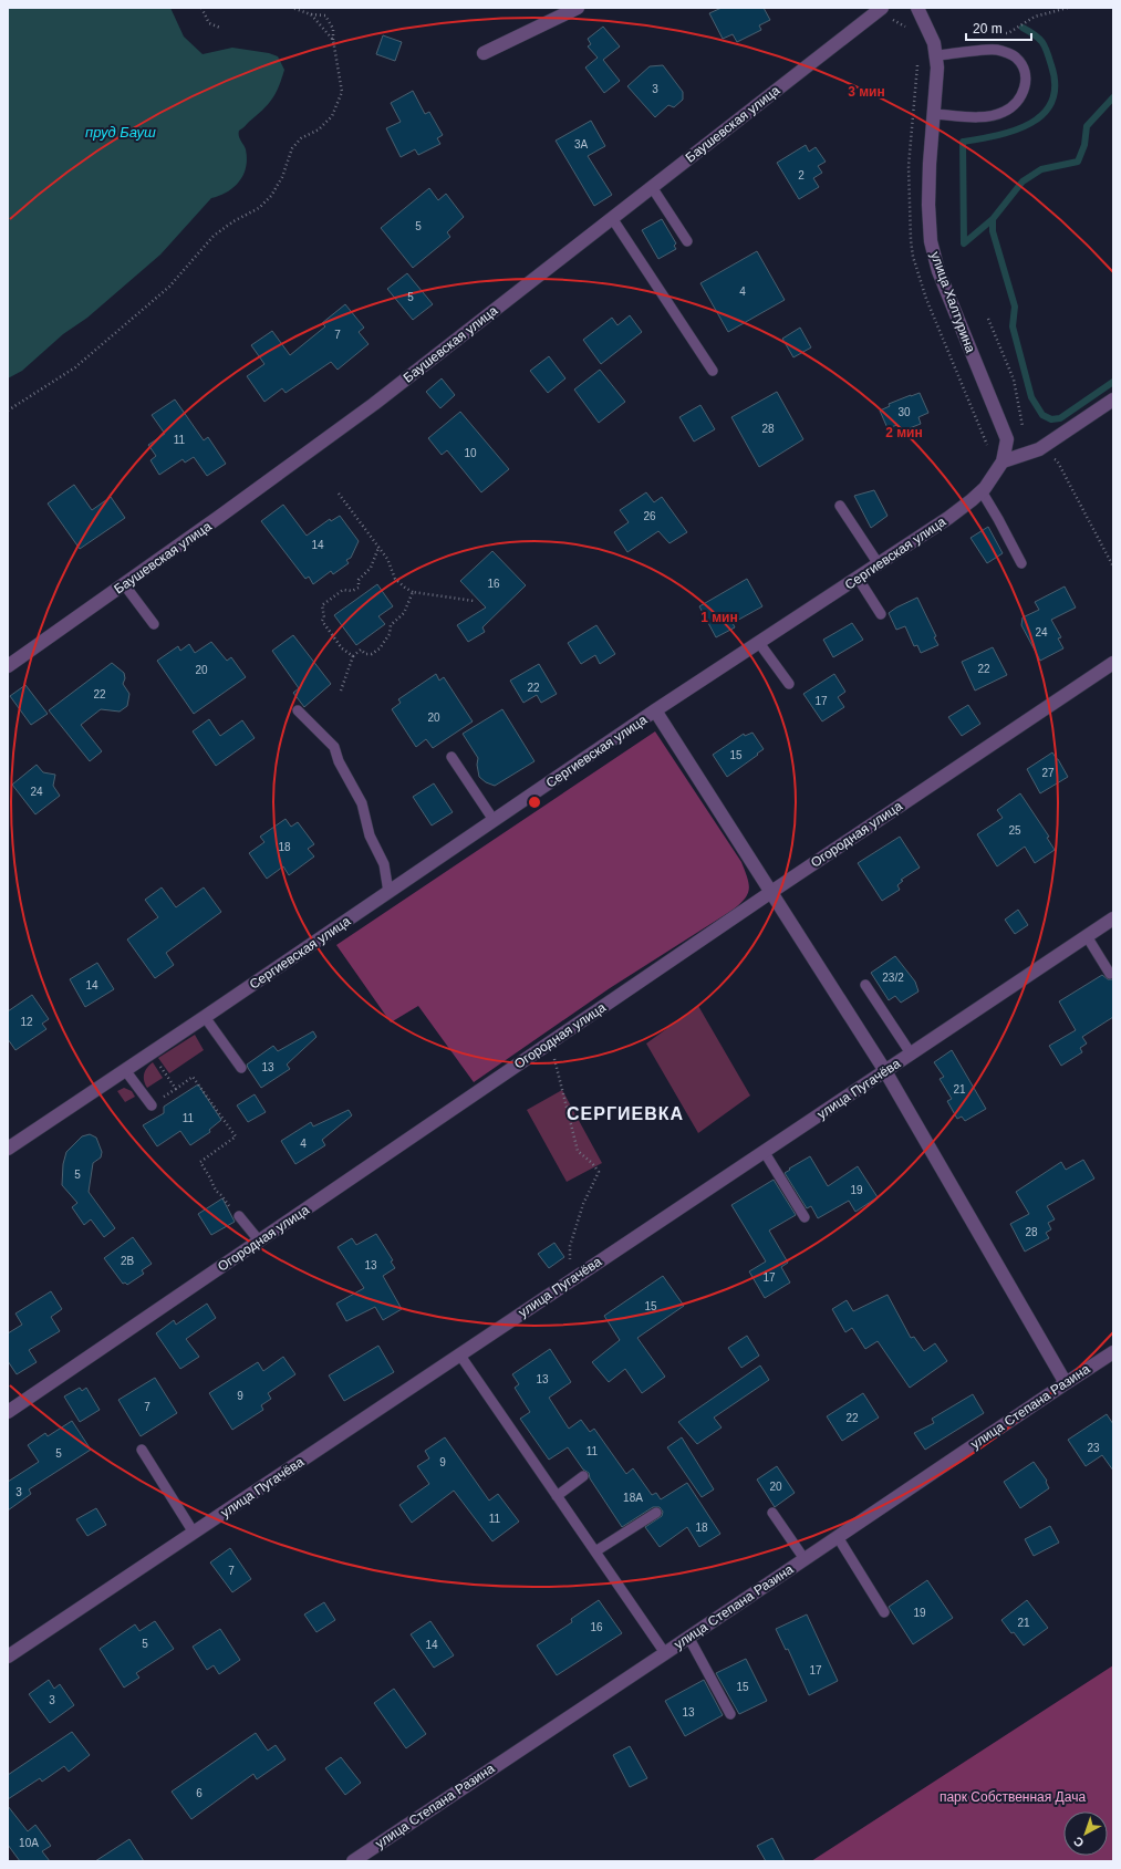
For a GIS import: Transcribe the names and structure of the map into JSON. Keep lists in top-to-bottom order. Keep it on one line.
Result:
{"streets":{"street":["Баушевская улица","улица Халтурина","Сергиевская улица","Огородная улица","улица Пугачёва","улица Степана Разина"]},"crossings":[["улица Халтурина","Сергиевская улица"]],"districts":["СЕРГИЕВКА"],"water":["пруд Бауш"],"parks":["парк Собственная Дача"],"house_numbers":["3","3А","2","5","4","5","7","30","28","11","10","26","14","16","24","22","20","22","22","17","20","15","27","24","25","18","23/2","14","12","13","21","11","4","5","19","28","2В","13","17","15","13","9","7","22","23","11","5","9","20","3","18А","11","18","7","19","21","16","5","14","17","15","3","13","6","10А"],"scale_bar":"20 m","north":"bottom left","rings":["3 мин","2 мин","1 мин"]}
